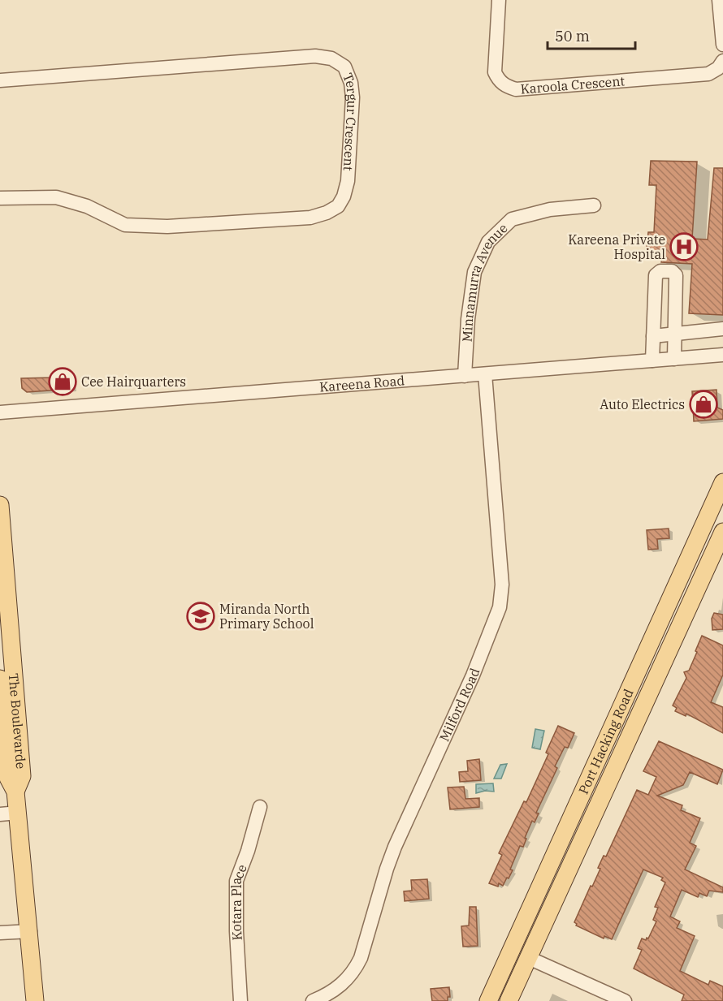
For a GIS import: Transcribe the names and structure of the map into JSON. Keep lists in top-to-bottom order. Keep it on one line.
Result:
{"streets":{"main road":["The Boulevarde","Port Hacking Road"],"street":["Karoola Crescent","Tergur Crescent","Minnamurra Avenue","Kareena Road","Milford Road","Kotara Place"]},"crossings":[["Minnamurra Avenue","Kareena Road"],["Kareena Road","Milford Road"]],"places":{"hospital":["Kareena Private Hospital"],"shop":["Cee Hairquarters","Auto Electrics"],"school or university":["Miranda North Primary School"]},"scale_bar":"50 m"}
